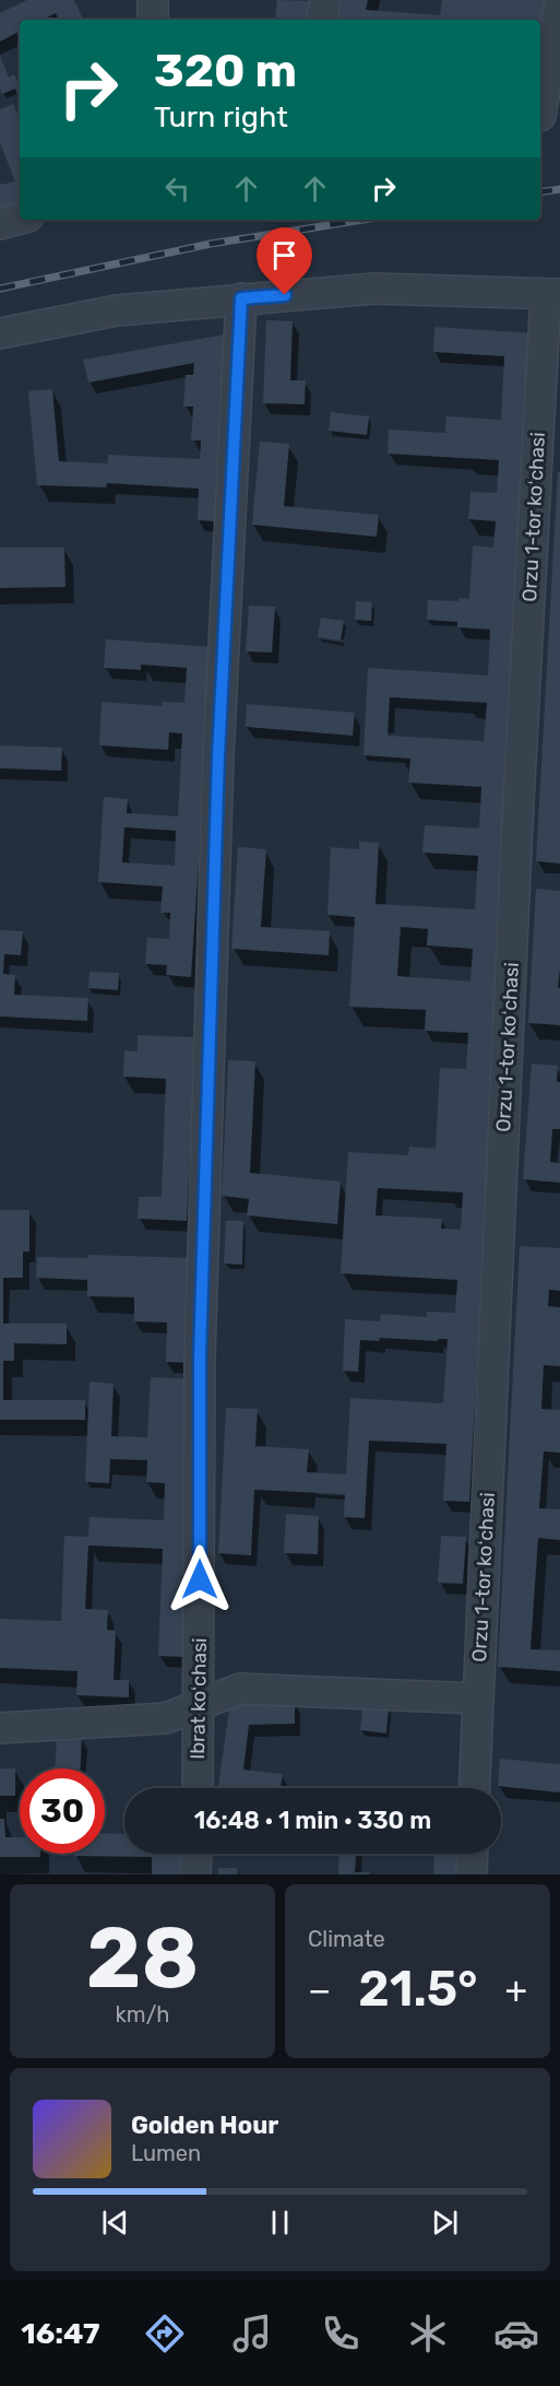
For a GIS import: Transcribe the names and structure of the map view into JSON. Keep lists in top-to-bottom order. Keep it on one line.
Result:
{"streets":{"street":["Orzu 1-tor koʻchasi","Ibrat koʻchasi"]},"page":{"turn":["320 m","Turn right"],"limit":"30","trip":"16:48 · 1 min · 330 m","tile":[["28","km/h"],"Climate"],"heat":["−","21.5°","+"],"song":["Golden Hour","Lumen"],"tabs":"16:47"}}
